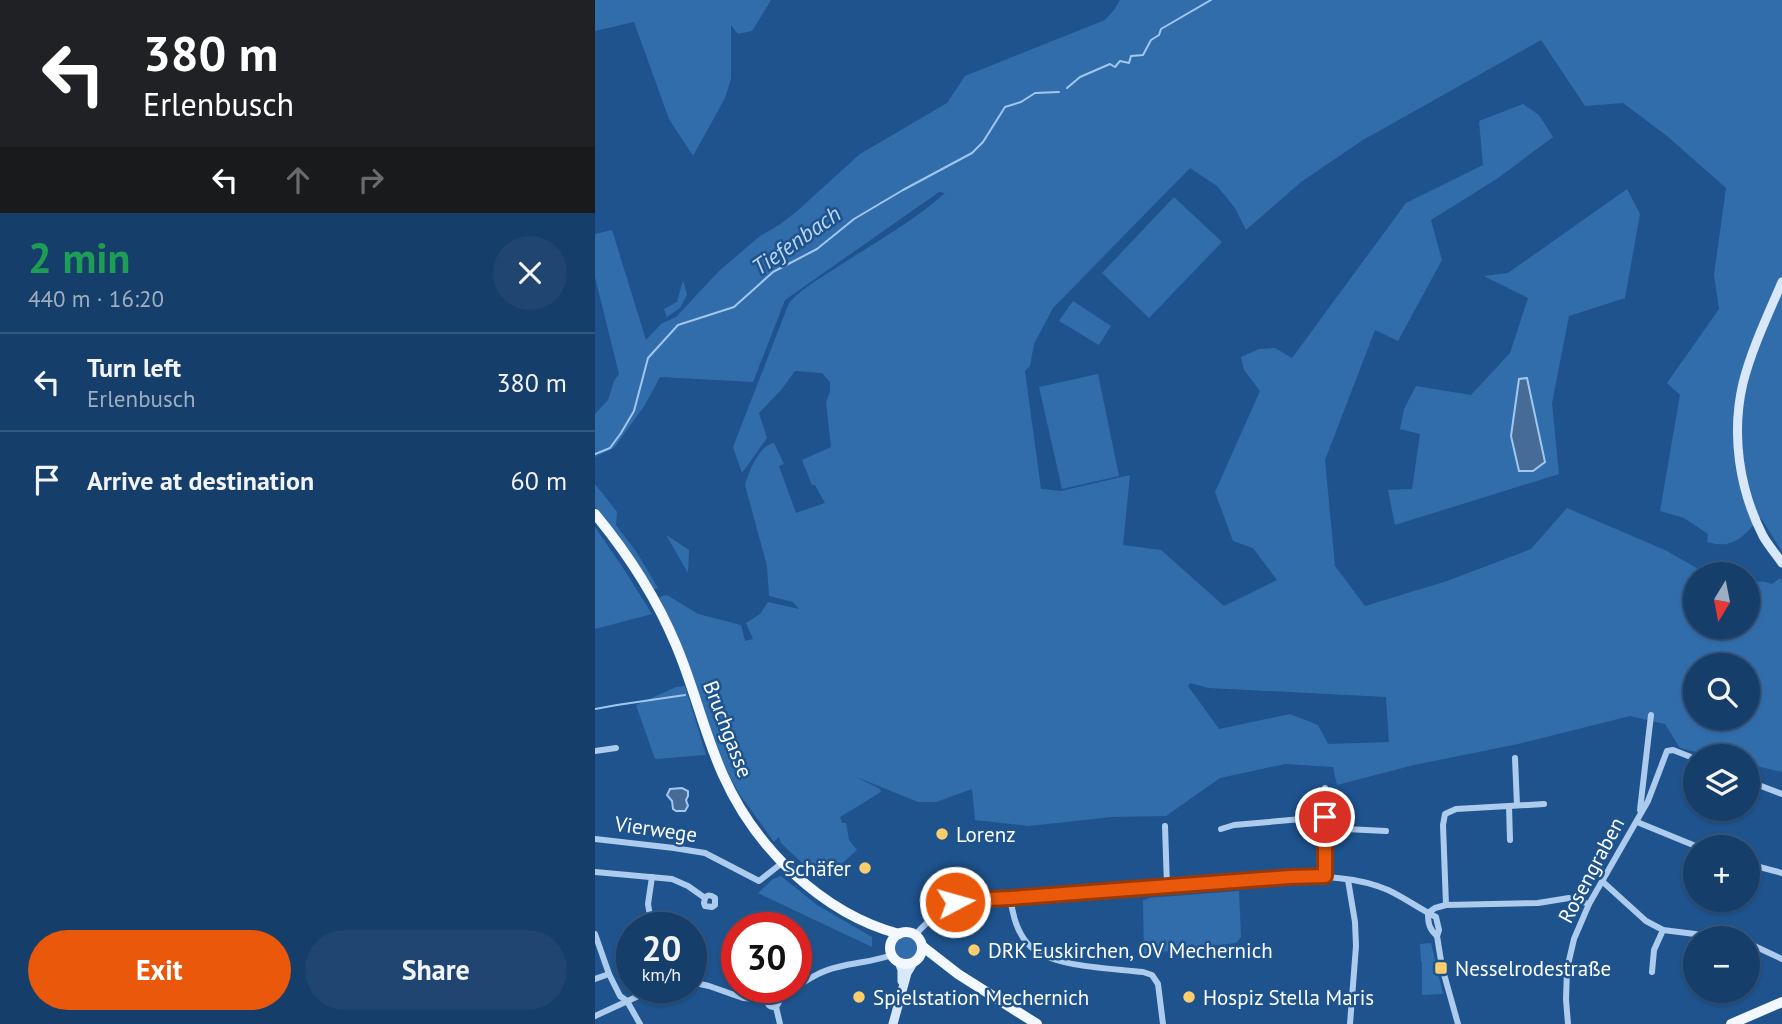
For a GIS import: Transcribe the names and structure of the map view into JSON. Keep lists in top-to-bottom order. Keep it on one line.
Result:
{"streets":{"main road":["Bruchgasse"],"street":["Vierwege","Rosengraben"]},"crossings":[["Bruchgasse","Vierwege"]],"water":["Tiefenbach"],"places":{"other":["Lorenz","Schäfer","DRK Euskirchen, OV Mechernich","Spielstation Mechernich","Hospiz Stella Maris"],"transit":["Nesselrodestraße"]},"north":"bottom","page":{"turn":["380 m","Erlenbusch"],"heading":["2 min","440 m · 16:20"],"list":[{"name":"Turn left","note":"Erlenbusch","value":"380 m"},{"name":"Arrive at destination","value":"60 m"}],"map_buttons":["+","−"],"speed":"20 km/h","limit":"30","buttons":["Exit","Share"]}}
